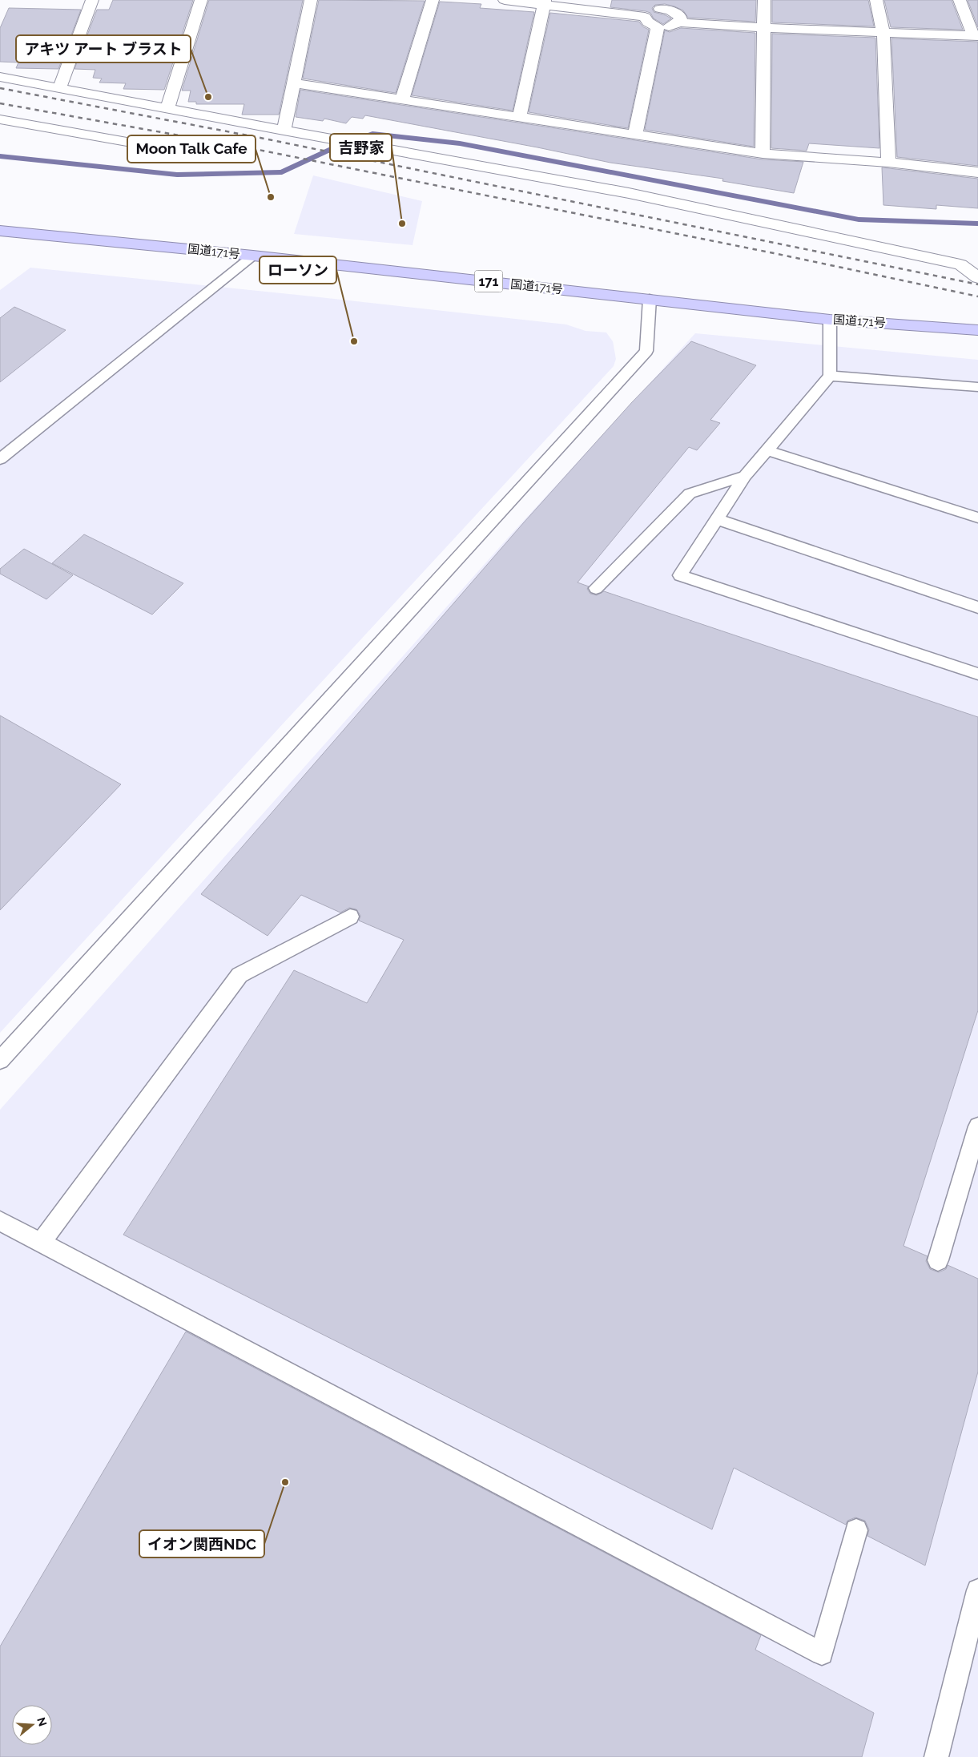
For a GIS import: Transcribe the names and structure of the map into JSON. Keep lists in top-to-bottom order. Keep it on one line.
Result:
{"streets":{"highway":["国道171号","171"]},"places":["アキツ アート ブラスト","Moon Talk Cafe","吉野家","ローソン","イオン関西NDC"],"north":"right"}
